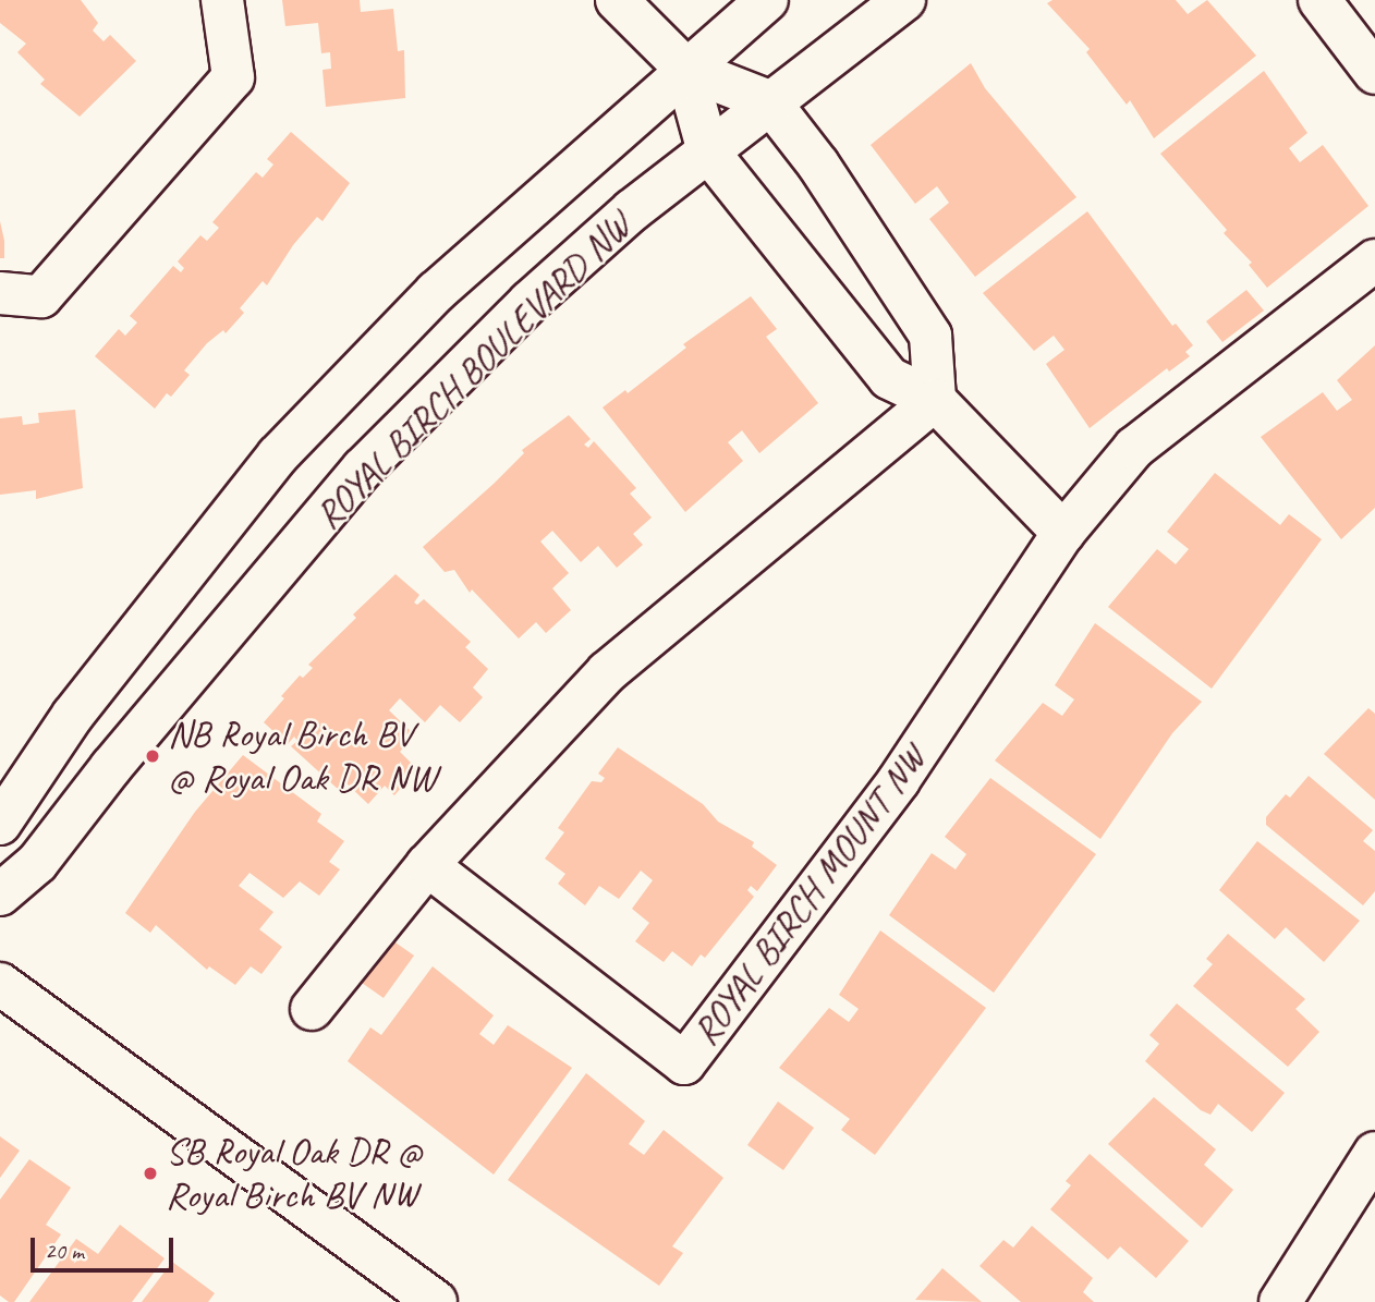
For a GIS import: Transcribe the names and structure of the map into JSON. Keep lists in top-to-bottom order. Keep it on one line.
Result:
{"streets":{"street":["ROYAL BIRCH BOULEVARD NW","ROYAL BIRCH MOUNT NW"]},"places":["NB Royal Birch BV @ Royal Oak DR NW","SB Royal Oak DR @ Royal Birch BV NW"],"scale_bar":"20 m"}
